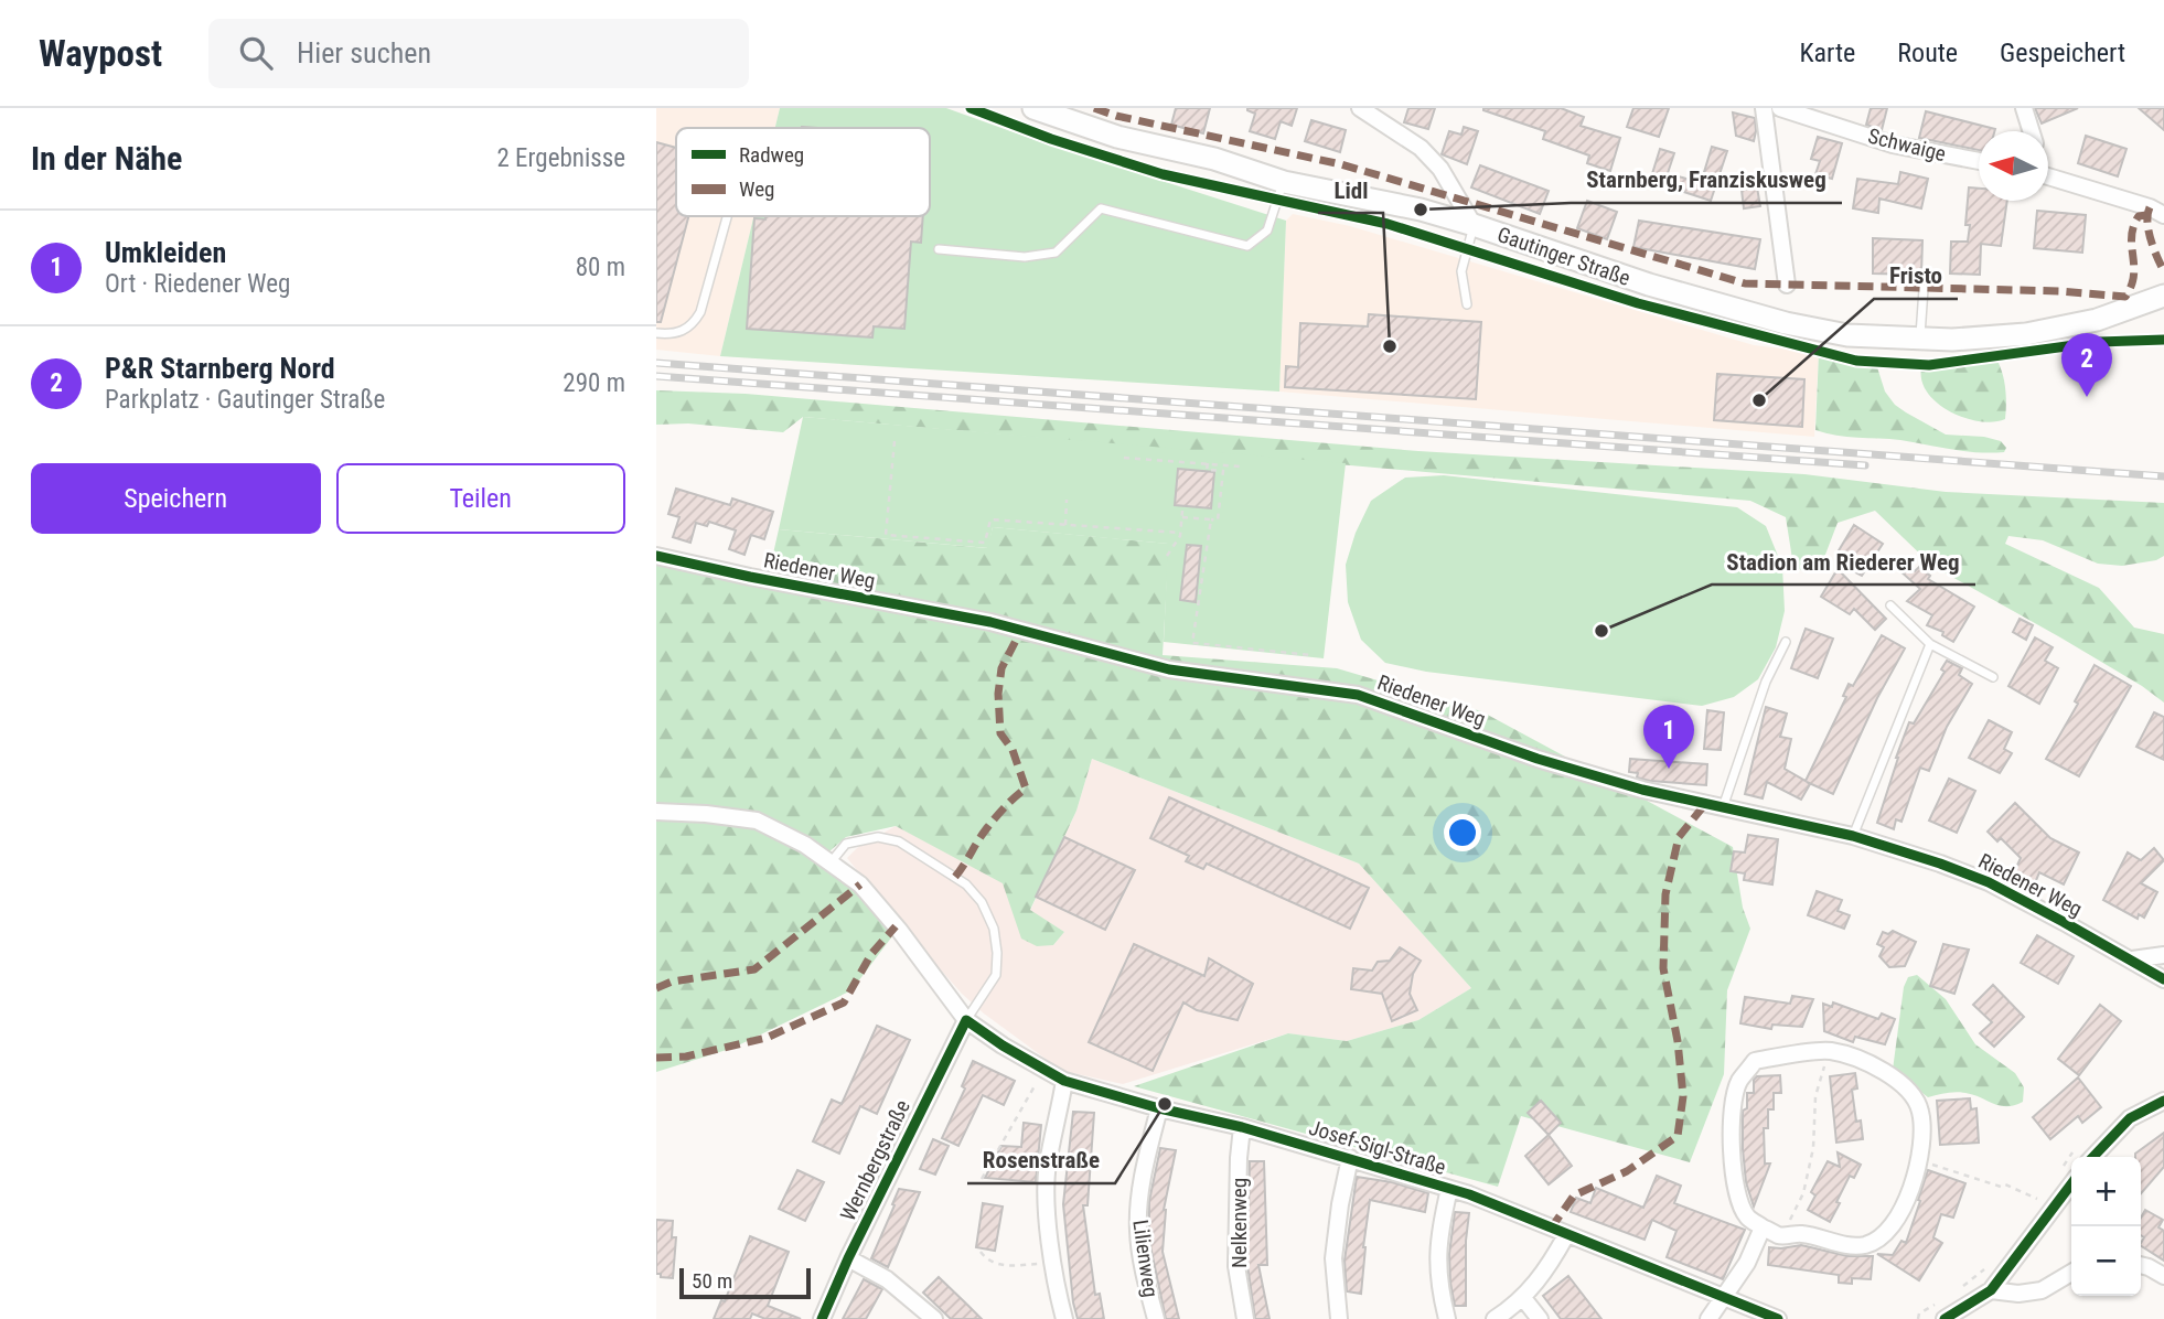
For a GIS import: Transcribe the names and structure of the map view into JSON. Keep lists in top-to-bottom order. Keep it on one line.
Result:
{"streets":{"main road":["Gautinger Straße"],"street":["Schwaige","Riedener Weg","Josef-Sigl-Straße","Wernbergstraße","Nelkenweg","Lilienweg"]},"crossings":[["Josef-Sigl-Straße","Wernbergstraße"],["Josef-Sigl-Straße","Nelkenweg"],["Josef-Sigl-Straße","Lilienweg"]],"places":["Starnberg, Franziskusweg","Lidl","Fristo","Stadion am Riederer Weg","Rosenstraße"],"legend":["Radweg","Weg"],"scale_bar":"50 m","north":"left","page":{"header":"Waypost","search":"Hier suchen","nav":["Karte","Route","Gespeichert"],"heading":["In der Nähe","2 Ergebnisse"],"list":[{"mark":"1","name":"Umkleiden","note":"Ort · Riedener Weg","value":"80 m"},{"mark":"2","name":"P&R Starnberg Nord","note":"Parkplatz · Gautinger Straße","value":"290 m"}],"pins":["2","1"],"buttons":["Speichern","Teilen"],"map_buttons":["+","−"],"scale":"50 m"}}
